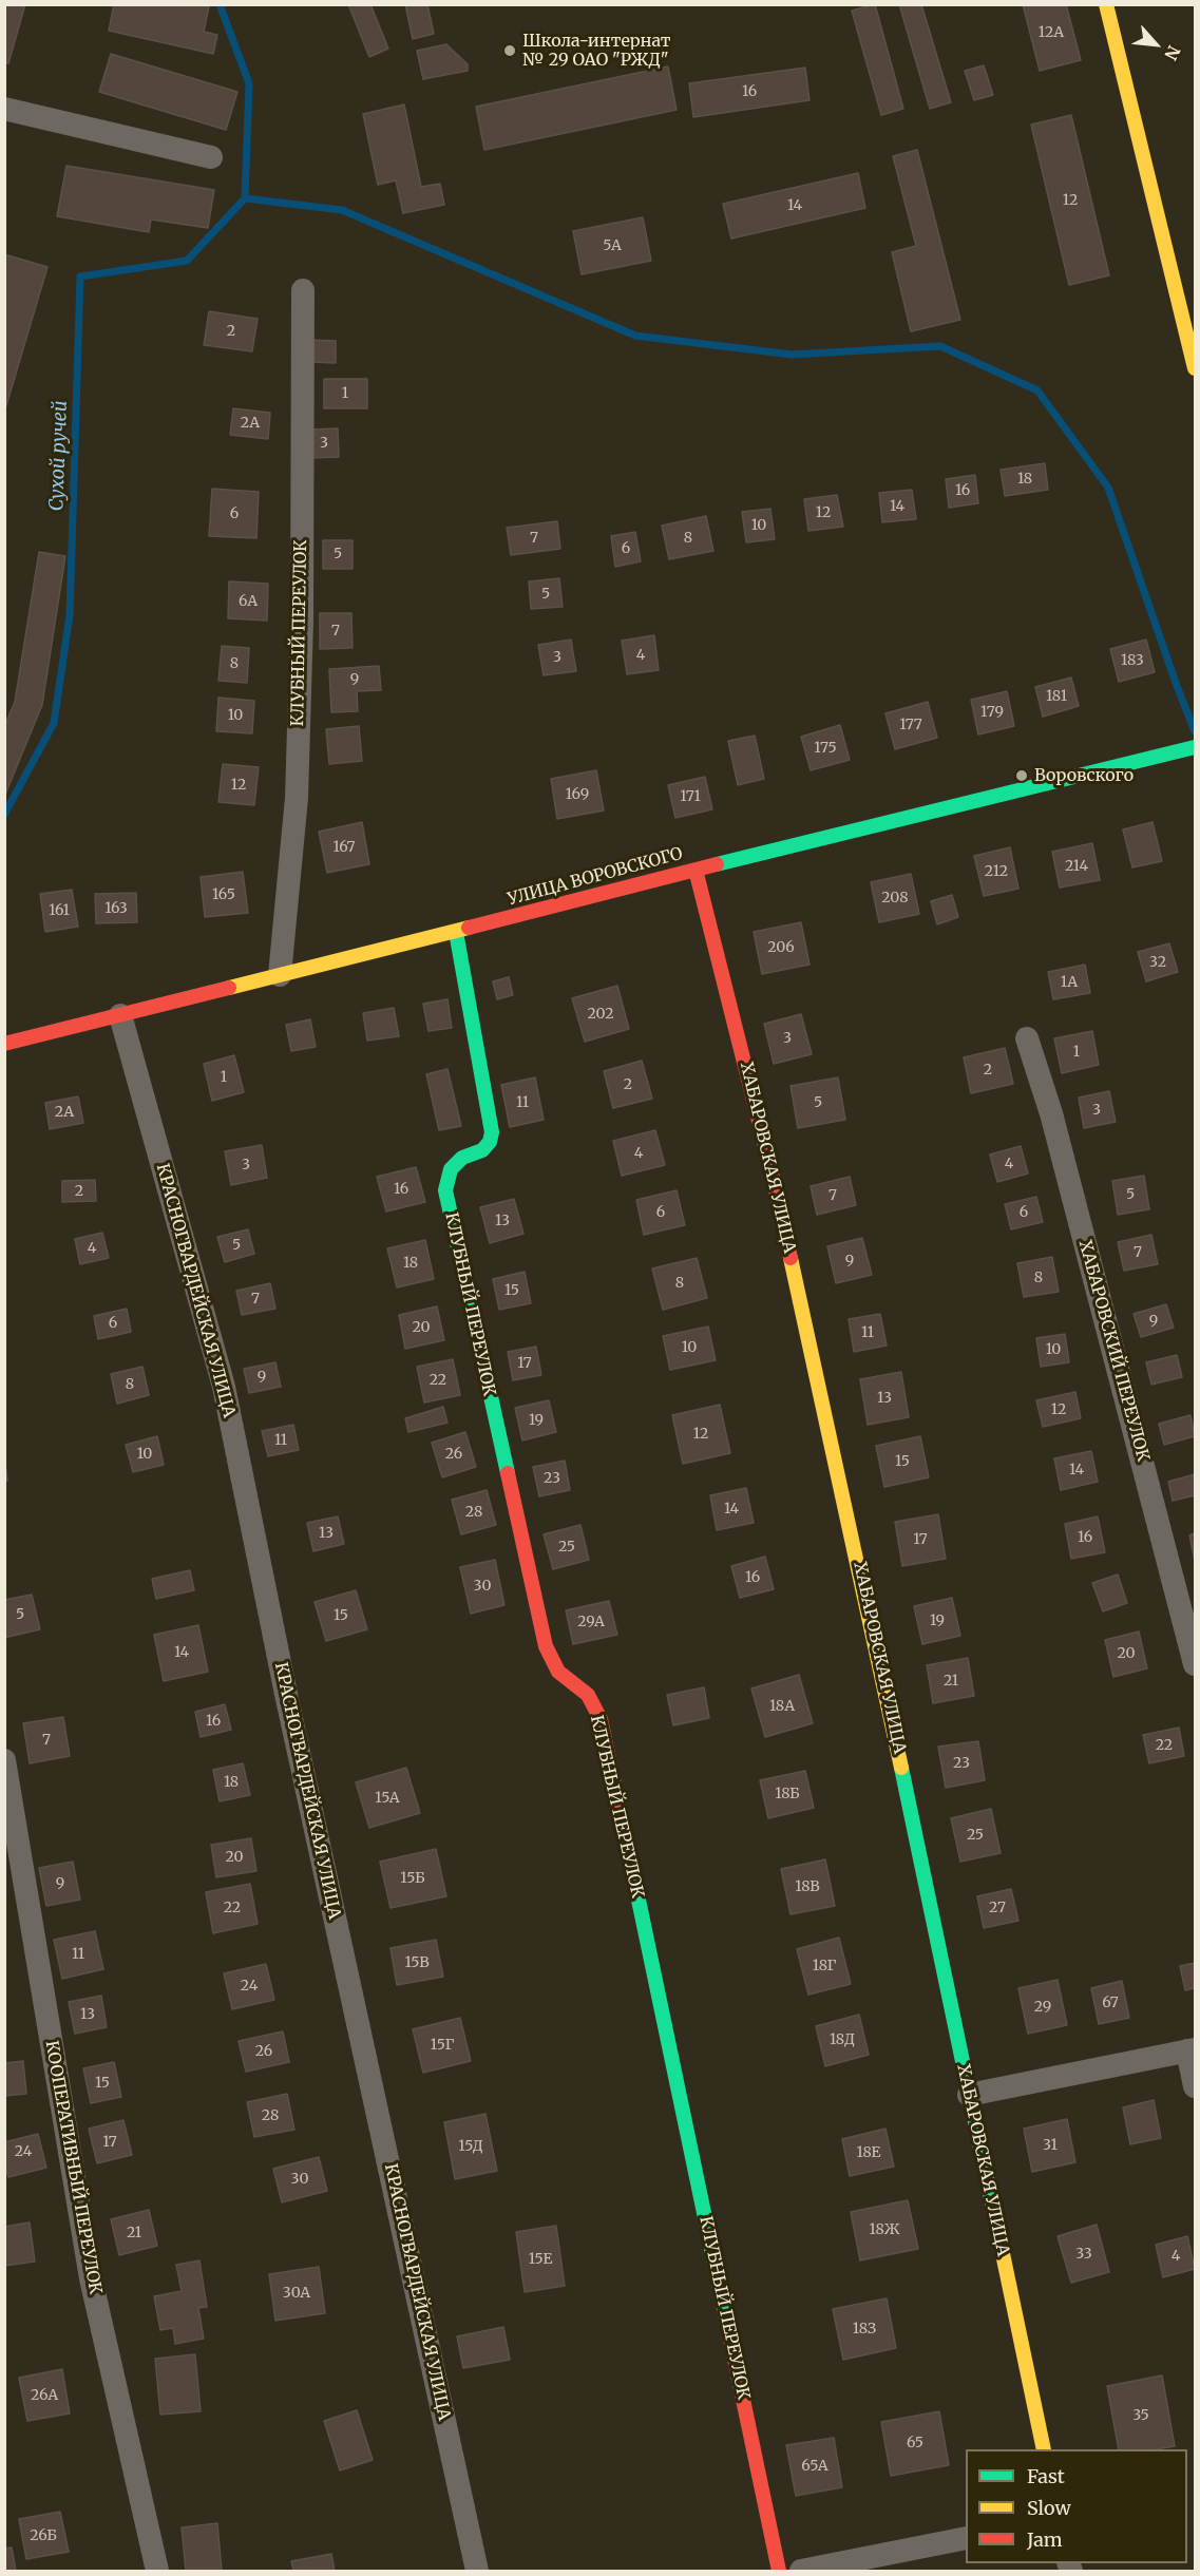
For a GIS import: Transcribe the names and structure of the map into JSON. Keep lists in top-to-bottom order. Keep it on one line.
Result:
{"streets":{"street":["КЛУБНЫЙ ПЕРЕУЛОК","УЛИЦА ВОРОВСКОГО","ХАБАРОВСКАЯ УЛИЦА","КРАСНОГВАРДЕЙСКАЯ УЛИЦА","ХАБАРОВСКИЙ ПЕРЕУЛОК","КООПЕРАТИВНЫЙ ПЕРЕУЛОК"]},"crossings":[["КЛУБНЫЙ ПЕРЕУЛОК","УЛИЦА ВОРОВСКОГО"],["УЛИЦА ВОРОВСКОГО","ХАБАРОВСКАЯ УЛИЦА"],["УЛИЦА ВОРОВСКОГО","КРАСНОГВАРДЕЙСКАЯ УЛИЦА"]],"water":["Сухой ручей"],"places":["Школа-интернат № 29 ОАО \"РЖД\"","Воровского"],"house_numbers":["12А","16","12","14","5А","2","1","2А","3","18","16","14","12","6","10","7","8","6","5","5","6А","7","4","3","183","8","9","181","179","10","177","175","12","169","171","167","214","212","165","208","163","161","206","32","1А","202","3","1","2","1","2","11","5","3","2А","4","4","3","16","2","5","7","6","6","13","5","4","7","9","18","8","8","15","7","9","6","20","11","10","10","17","9","22","8","13","12","19","12","11","10","26","15","14","23","14","28","13","16","17","25","16","30","5","15","19","29А","14","20","21","18А","16","7","22","23","18","18Б","15А","25","20","15Б","9","18В","22","27","11","15В","18Г","24","67","29","13","18Д","15Г","26","15","28","17","31","15Д","24","18Е","30","18Ж","21","33","4","15Е","30А","18З","26А","35","65","65А","26Б"],"legend":["Fast","Slow","Jam"],"north":"bottom right"}
